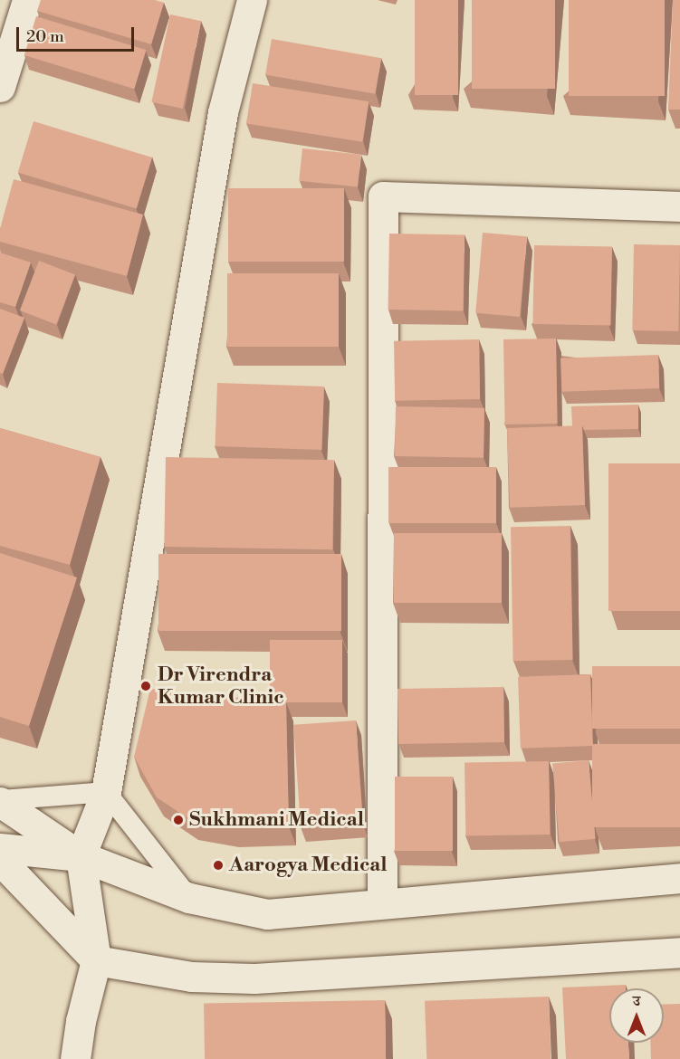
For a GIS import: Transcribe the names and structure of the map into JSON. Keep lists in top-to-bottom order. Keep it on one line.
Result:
{"places":["Dr Virendra Kumar Clinic","Sukhmani Medical","Aarogya Medical"],"scale_bar":"20 m","north":"top"}
